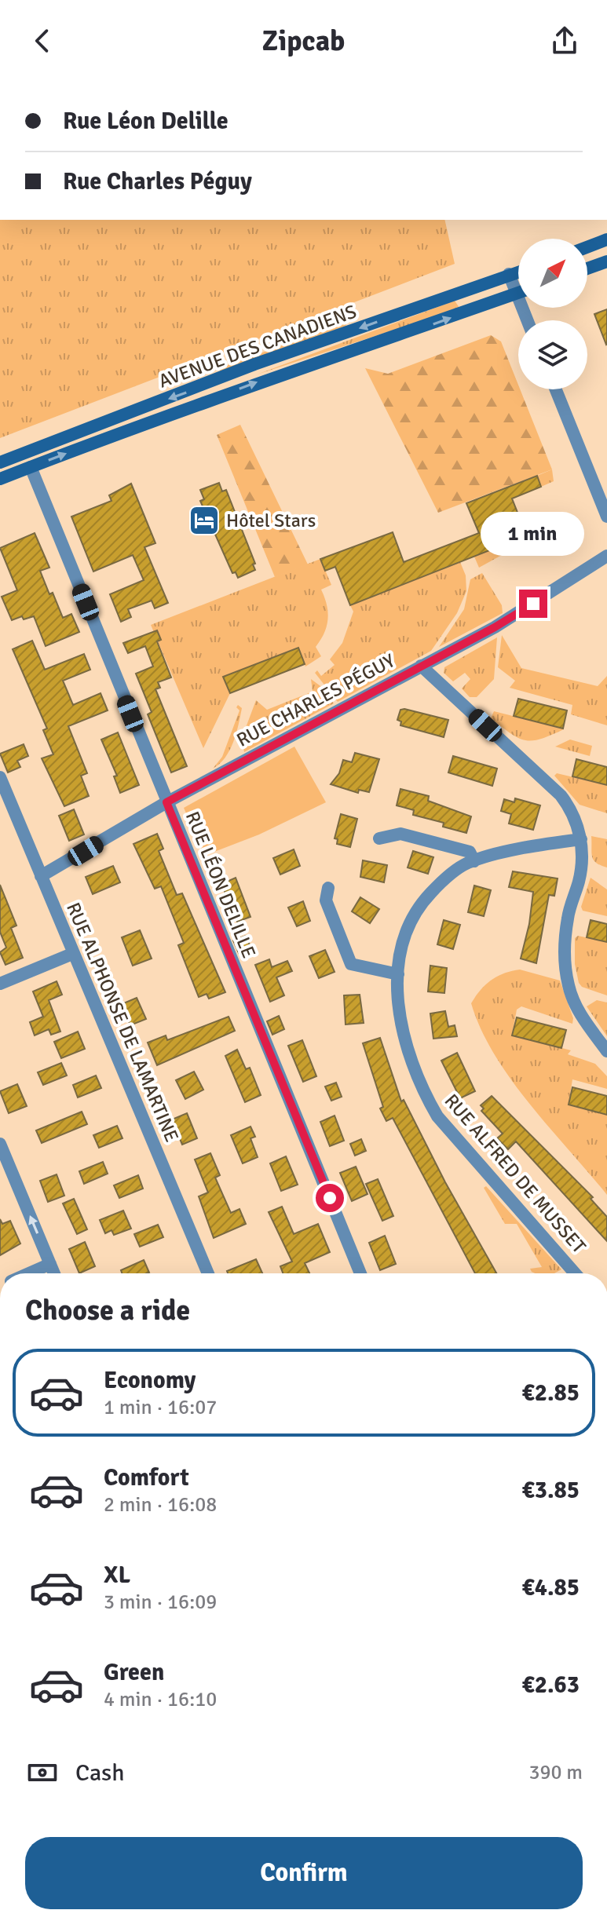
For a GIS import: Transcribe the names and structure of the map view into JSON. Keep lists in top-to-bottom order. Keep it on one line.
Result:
{"streets":{"main road":["AVENUE DES CANADIENS"],"street":["RUE CHARLES PÉGUY","RUE LÉON DELILLE","RUE ALPHONSE DE LAMARTINE","RUE ALFRED DE MUSSET"]},"crossings":[["AVENUE DES CANADIENS","RUE LÉON DELILLE"],["RUE CHARLES PÉGUY","RUE LÉON DELILLE"],["RUE CHARLES PÉGUY","RUE ALPHONSE DE LAMARTINE"]],"places":{"hotel":["Hôtel Stars"]},"north":"top right","page":{"header":"Zipcab","banner":["Rue Léon Delille","Rue Charles Péguy"],"bubble":"1 min","heading":"Choose a ride","list":[{"name":"Economy","note":"1 min · 16:07","value":"€2.85"},{"name":"Comfort","note":"2 min · 16:08","value":"€3.85"},{"name":"XL","note":"3 min · 16:09","value":"€4.85"},{"name":"Green","note":"4 min · 16:10","value":"€2.63"}],"pay":["Cash","390 m"],"buttons":"Confirm"}}
